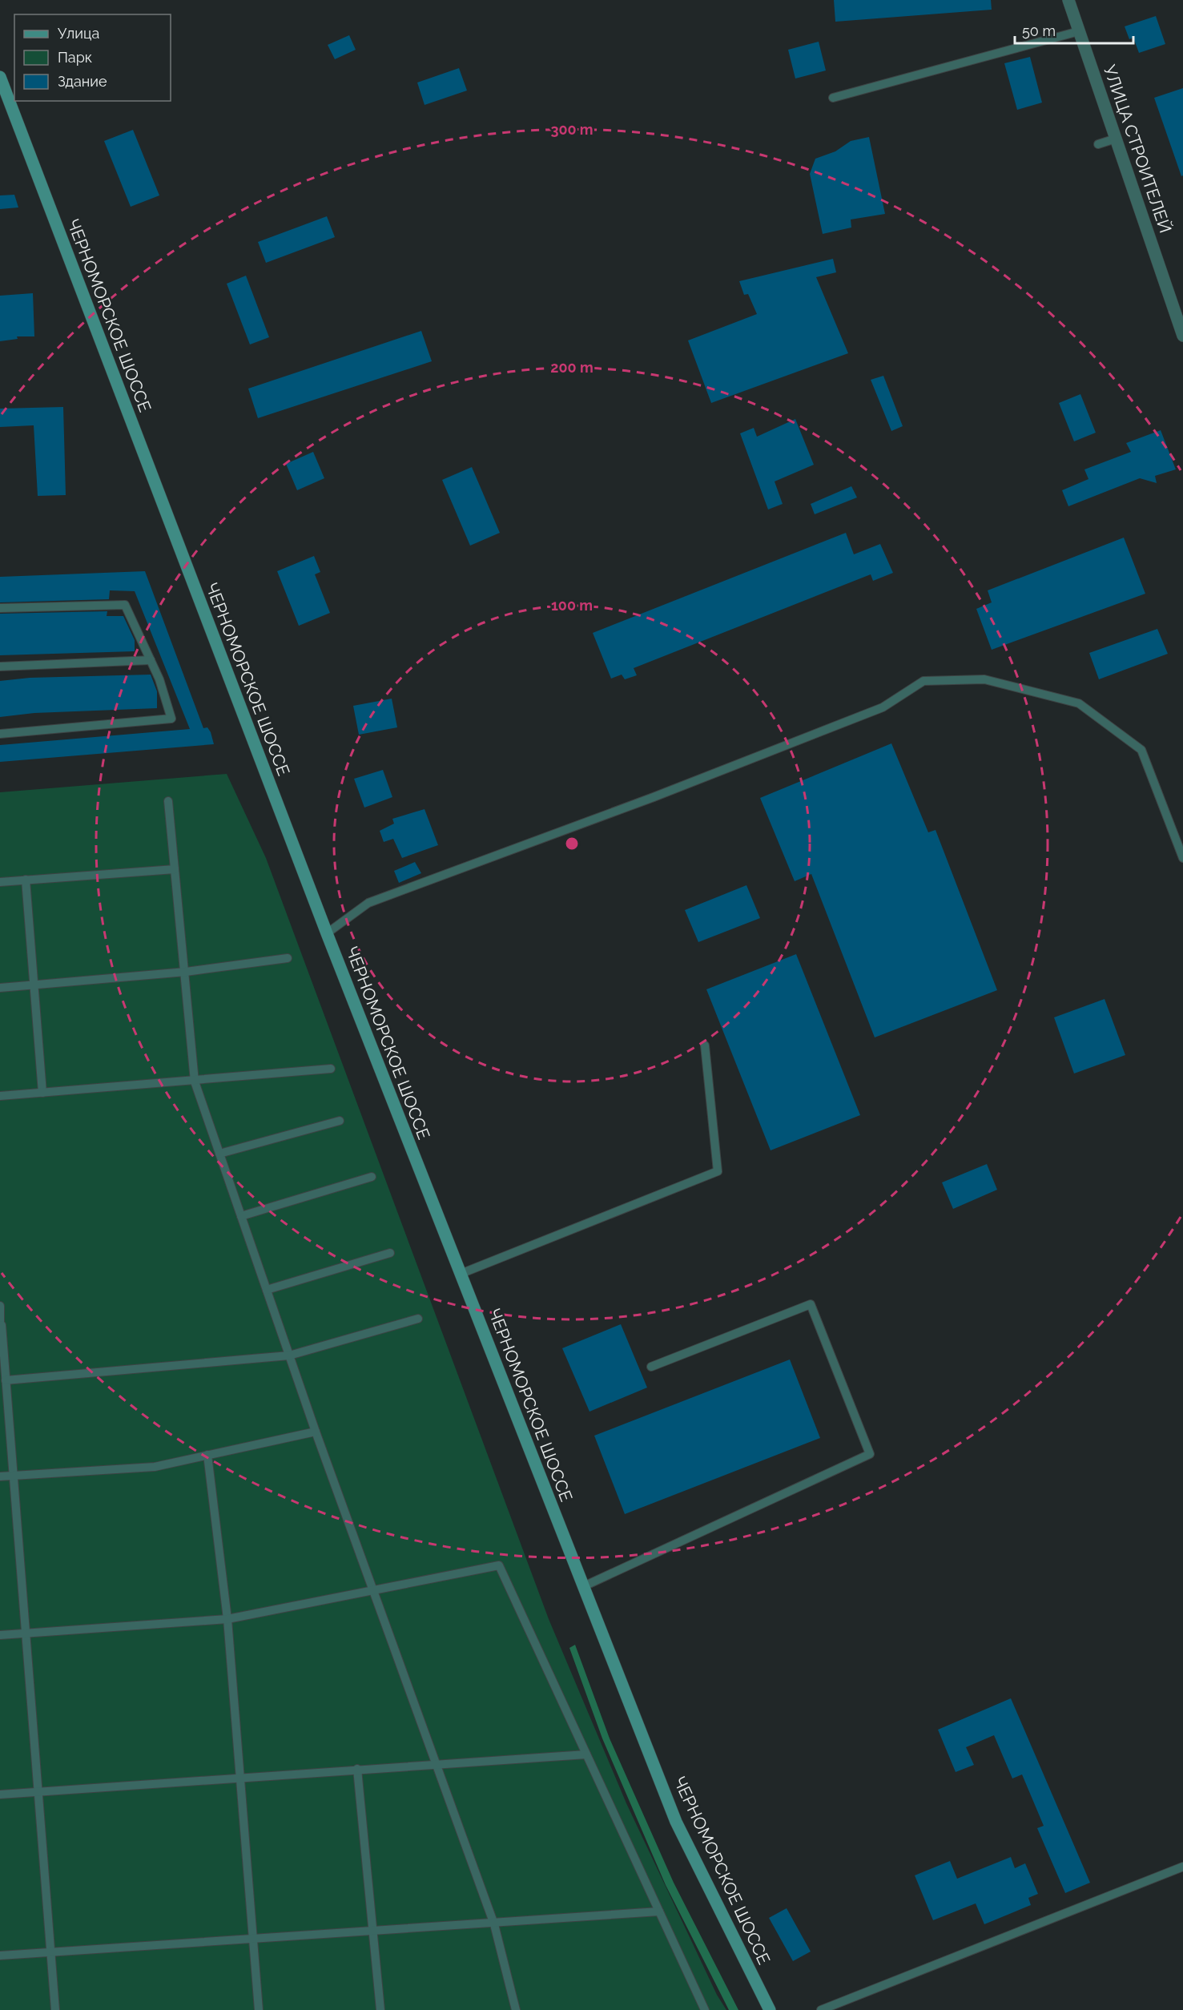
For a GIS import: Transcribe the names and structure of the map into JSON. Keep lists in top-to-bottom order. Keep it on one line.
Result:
{"streets":{"main road":["ЧЕРНОМОРСКОЕ ШОССЕ"],"street":["УЛИЦА СТРОИТЕЛЕЙ"]},"legend":["Улица","Парк","Здание"],"scale_bar":"50 m","rings":["300 m","200 m","100 m"]}
